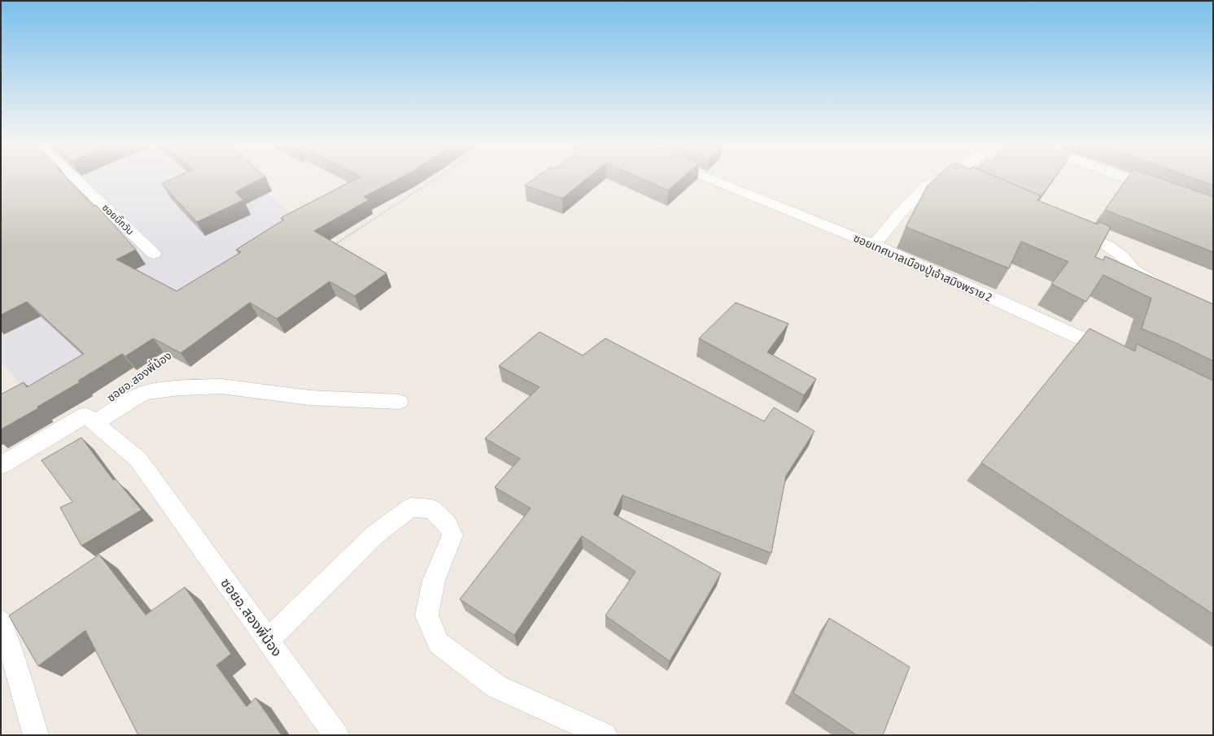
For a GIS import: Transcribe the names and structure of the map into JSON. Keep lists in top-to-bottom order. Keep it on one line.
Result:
{"streets":{"street":["ซอยบิ๊กวัน","ซอยเทศบาลเมืองปู่เจ้าสมิงพราย 2","ซอยอ. สองพี่น้อง"]}}
